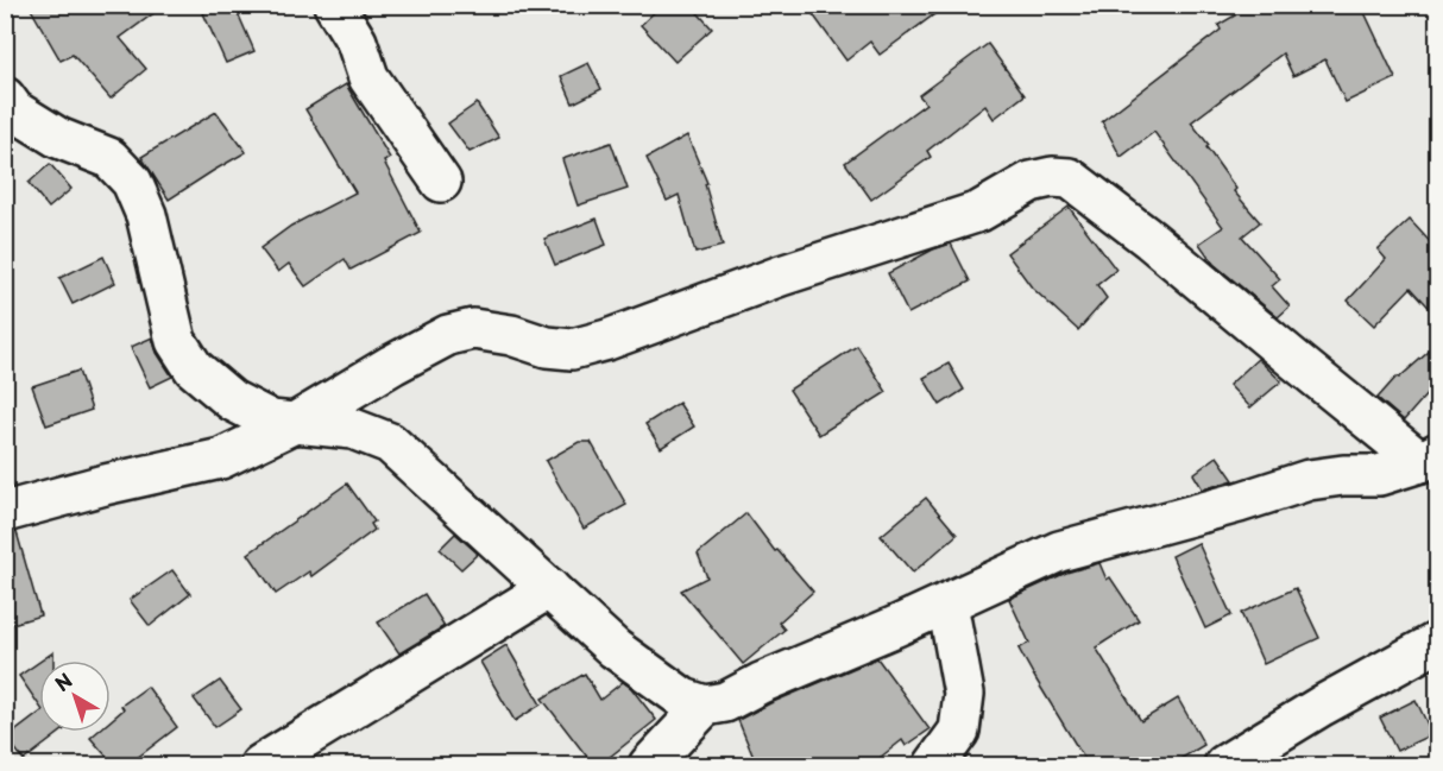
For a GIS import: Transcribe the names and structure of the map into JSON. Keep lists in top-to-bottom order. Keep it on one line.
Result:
{"north":"top left"}
